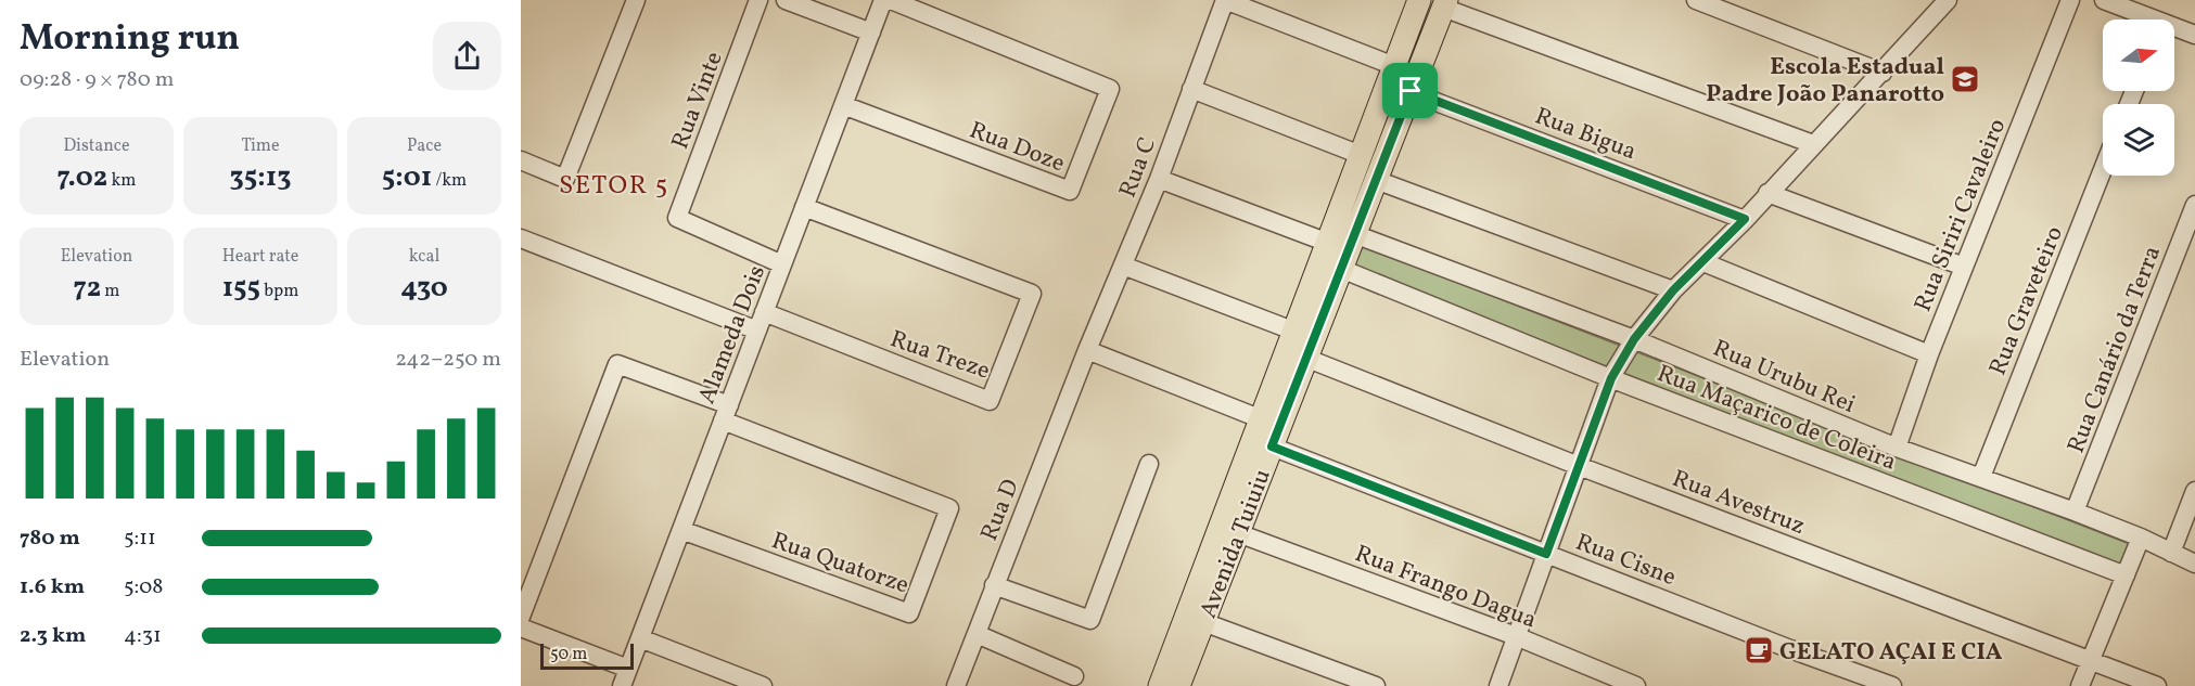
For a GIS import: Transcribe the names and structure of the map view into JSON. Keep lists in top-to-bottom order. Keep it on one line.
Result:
{"streets":{"main road":["Avenida Tuiuiu"],"street":["Rua Vinte","Rua Bigua","Rua Doze","Rua C","Rua Siriri Cavaleiro","Rua Graveteiro","Alameda Dois","Rua Canário da Terra","Rua Treze","Rua Urubu Rei","Rua Maçarico de Coleira","Rua Avestruz","Rua D","Rua Cisne","Rua Quatorze","Rua Frango Dagua"]},"crossings":[["Rua Vinte","Alameda Dois"],["Rua Bigua","Avenida Tuiuiu"],["Rua Doze","Alameda Dois"],["Rua C","Rua D"],["Rua Siriri Cavaleiro","Rua Urubu Rei"],["Rua Graveteiro","Rua Urubu Rei"],["Alameda Dois","Rua Treze"],["Alameda Dois","Rua Quatorze"],["Rua Canário da Terra","Rua Urubu Rei"],["Rua Urubu Rei","Avenida Tuiuiu"],["Rua Maçarico de Coleira","Avenida Tuiuiu"],["Rua Avestruz","Avenida Tuiuiu"],["Avenida Tuiuiu","Rua Cisne"],["Avenida Tuiuiu","Rua Frango Dagua"]],"districts":["SETOR 5"],"places":{"school or university":["Escola Estadual Padre João Panarotto"],"cafe":["GELATO AÇAI E CIA"]},"scale_bar":"50 m","north":"right","page":{"heading":["Morning run","09:28 · 9 × 780 m"],"stats":[["Distance","7.02 km"],["Time","35:13"],["Pace","5:01 /km"],["Elevation","72 m"],["Heart rate","155 bpm"],["kcal","430"]],"chart":["Elevation","242–250 m"],"list":[{"name":"780 m","note":"5:11"},{"name":"1.6 km","note":"5:08"},{"name":"2.3 km","note":"4:31"}],"scale":"50 m"}}
